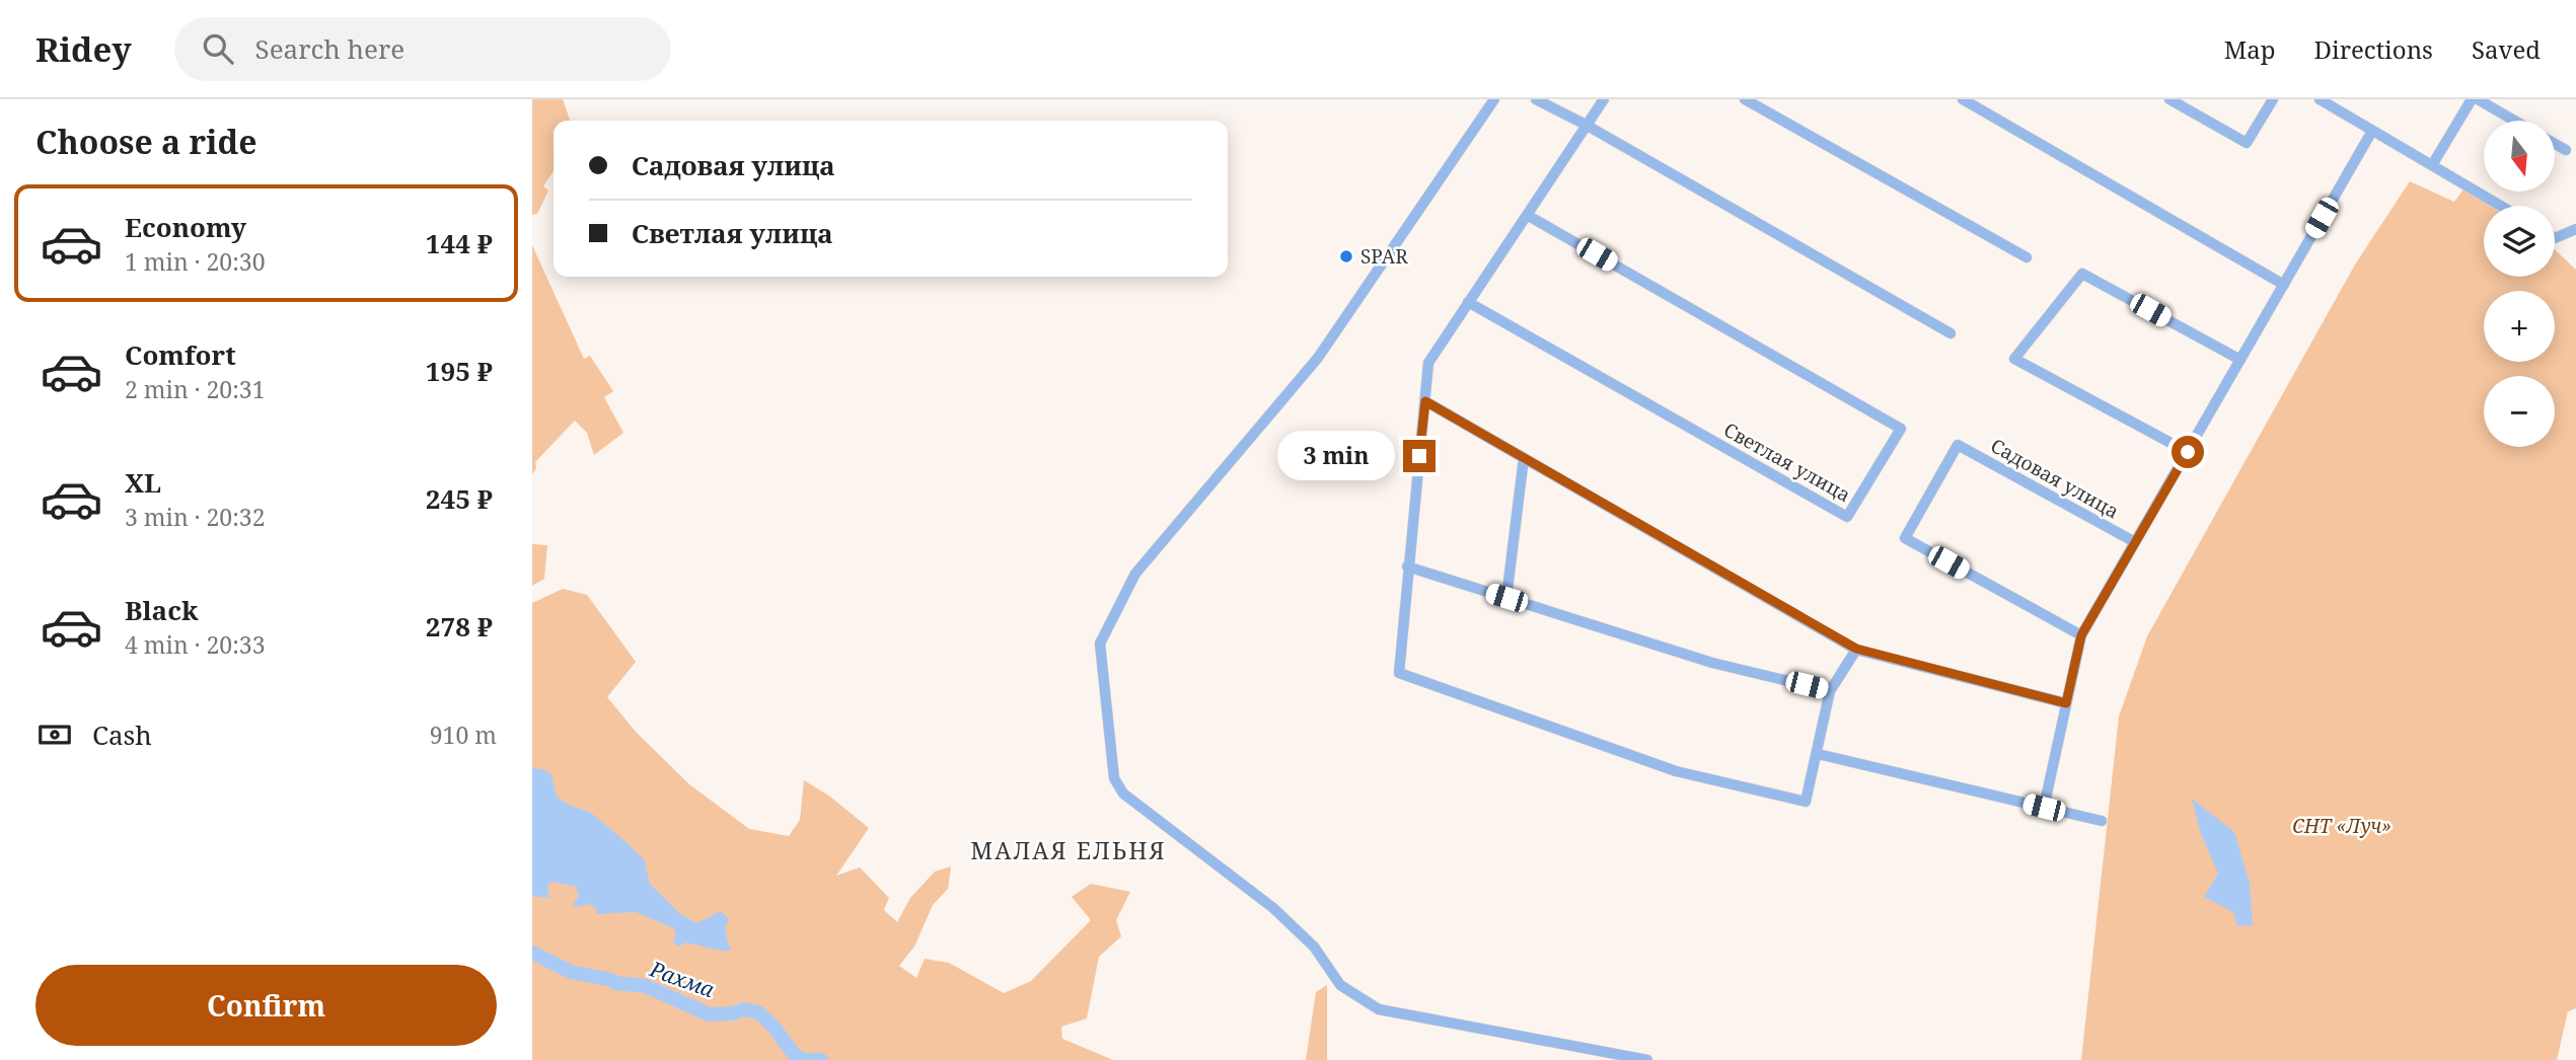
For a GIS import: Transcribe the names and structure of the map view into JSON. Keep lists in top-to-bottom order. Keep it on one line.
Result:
{"streets":{"street":["Светлая улица","Садовая улица"]},"districts":["МАЛАЯ ЕЛЬНЯ"],"water":["Рахма"],"parks":["СНТ «Луч»"],"places":["SPAR"],"north":"bottom","page":{"header":"Ridey","search":"Search here","nav":["Map","Directions","Saved"],"heading":"Choose a ride","map_buttons":["+","−"],"banner":["Садовая улица","Светлая улица"],"list":[{"name":"Economy","note":"1 min · 20:30","value":"144 ₽"},{"name":"Comfort","note":"2 min · 20:31","value":"195 ₽"},{"name":"XL","note":"3 min · 20:32","value":"245 ₽"},{"name":"Black","note":"4 min · 20:33","value":"278 ₽"}],"bubble":"3 min","pay":["Cash","910 m"],"buttons":"Confirm"}}
